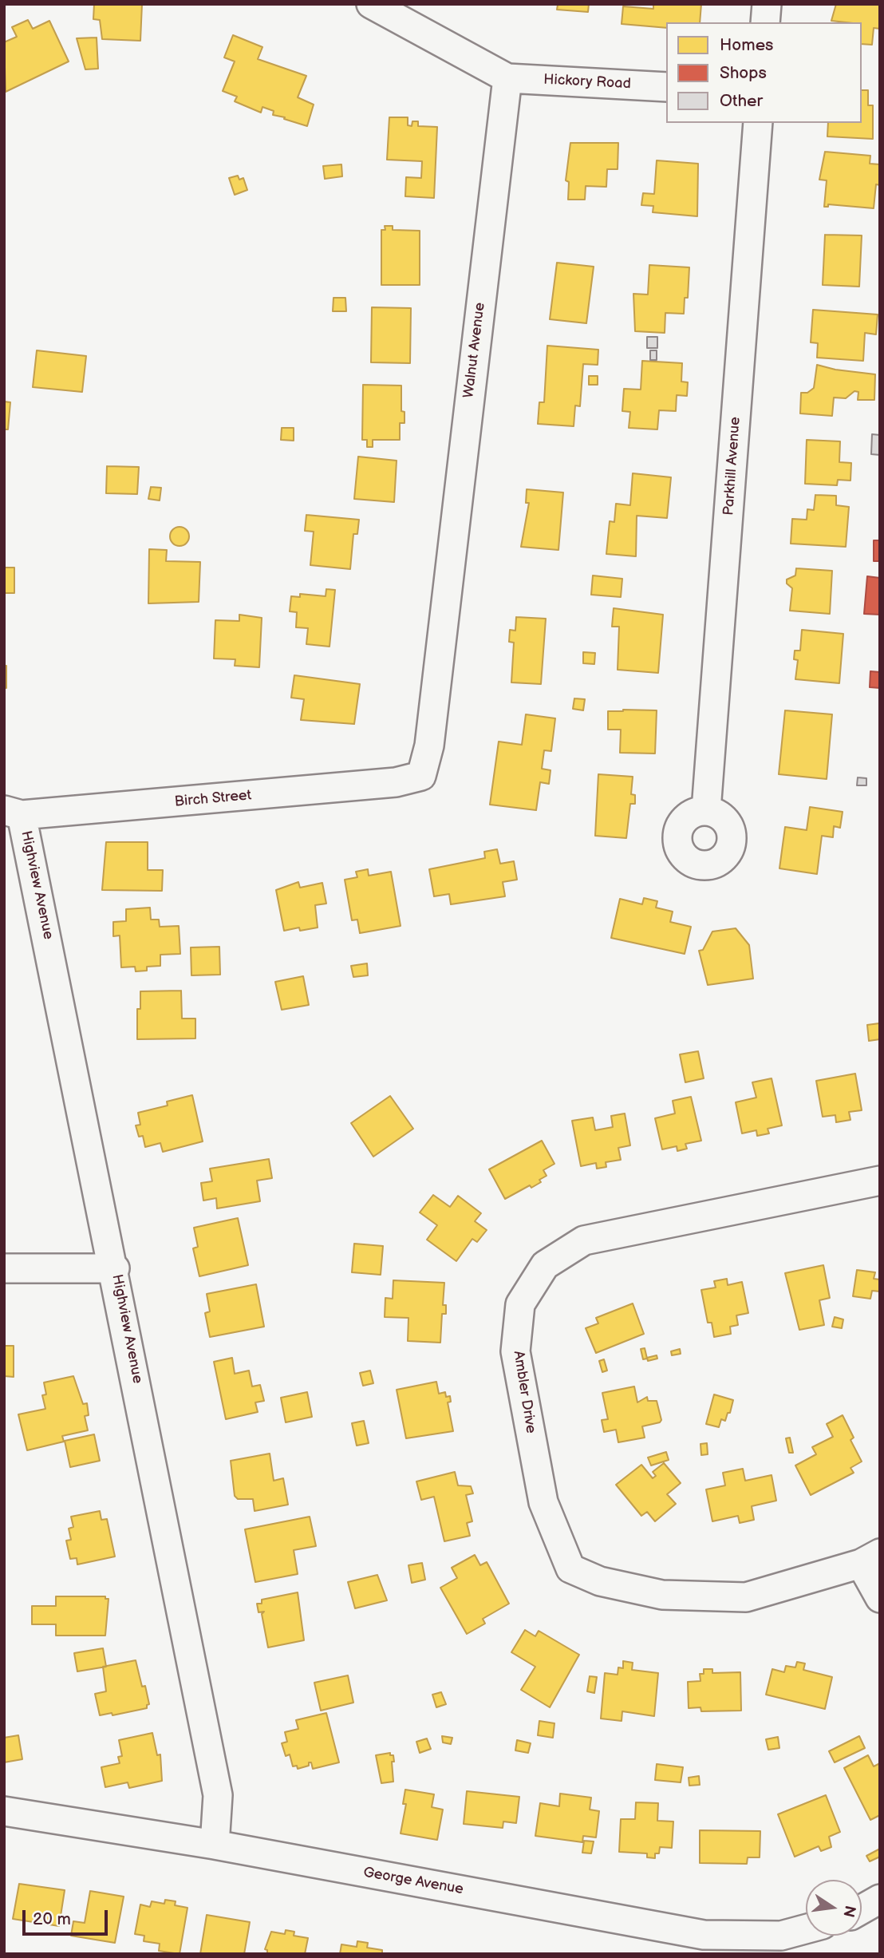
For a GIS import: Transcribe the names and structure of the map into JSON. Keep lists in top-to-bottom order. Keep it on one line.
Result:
{"streets":{"street":["Hickory Road","Walnut Avenue","Parkhill Avenue","Birch Street","Highview Avenue","Ambler Drive","George Avenue"]},"crossings":[["Hickory Road","Walnut Avenue"],["Walnut Avenue","Birch Street"],["Birch Street","Highview Avenue"],["Highview Avenue","George Avenue"]],"legend":["Homes","Shops","Other"],"scale_bar":"20 m","north":"right"}
